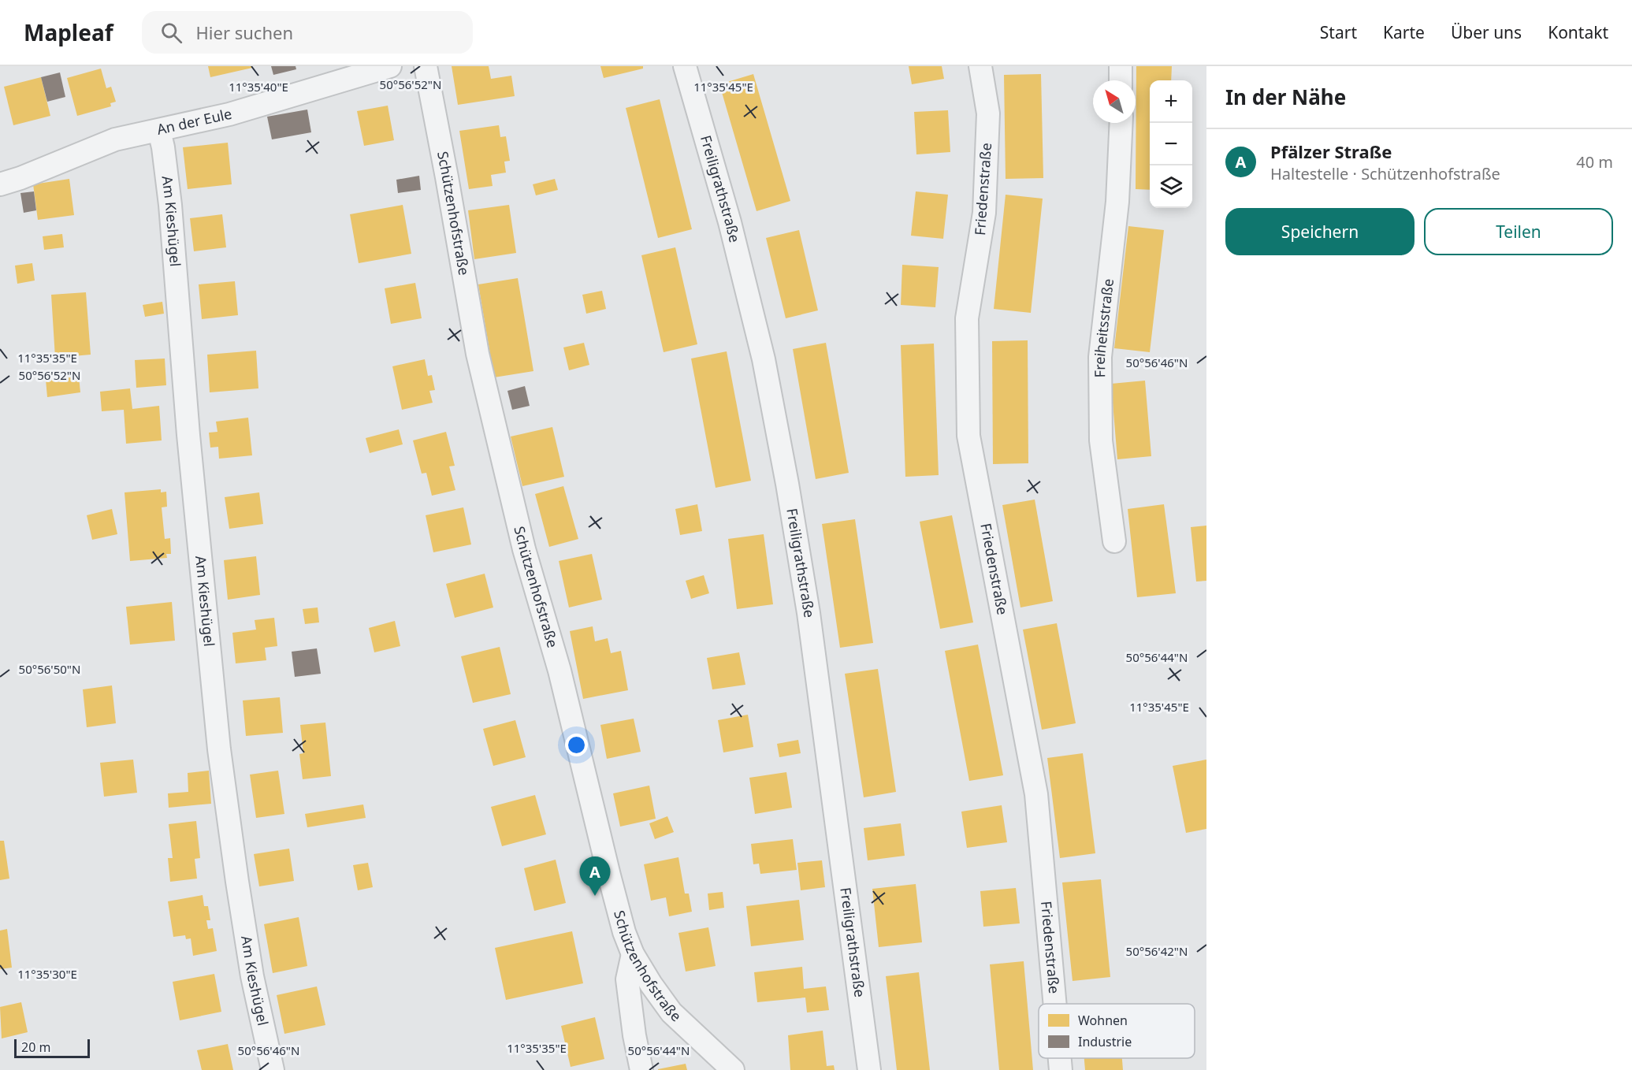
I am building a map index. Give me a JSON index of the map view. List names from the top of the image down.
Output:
{
  "streets": {
    "street": [
      "An der Eule",
      "Friedenstraße",
      "Freiligrathstraße",
      "Schützenhofstraße",
      "Am Kieshügel",
      "Freiheitsstraße"
    ]
  },
  "crossings": [
    ["An der Eule", "Am Kieshügel"]
  ],
  "legend": ["Wohnen", "Industrie"],
  "scale_bar": "20 m",
  "north": "top left",
  "page": {
    "header": "Mapleaf",
    "search": "Hier suchen",
    "nav": [
      "Start",
      "Karte",
      "Über uns",
      "Kontakt"
    ],
    "heading": "In der Nähe",
    "map_buttons": ["+", "−"],
    "list": [
      {
        "mark": "A",
        "name": "Pfälzer Straße",
        "note": "Haltestelle · Schützenhofstraße",
        "value": "40 m"
      }
    ],
    "buttons": ["Speichern", "Teilen"],
    "pins": "A",
    "scale": "20 m"
  },
  "coordinates": [
    "50°56'52\"N",
    "11°35'40\"E",
    "11°35'45\"E",
    "11°35'35\"E",
    "50°56'46\"N",
    "50°56'44\"N",
    "50°56'50\"N",
    "50°56'42\"N",
    "11°35'30\"E"
  ]
}
